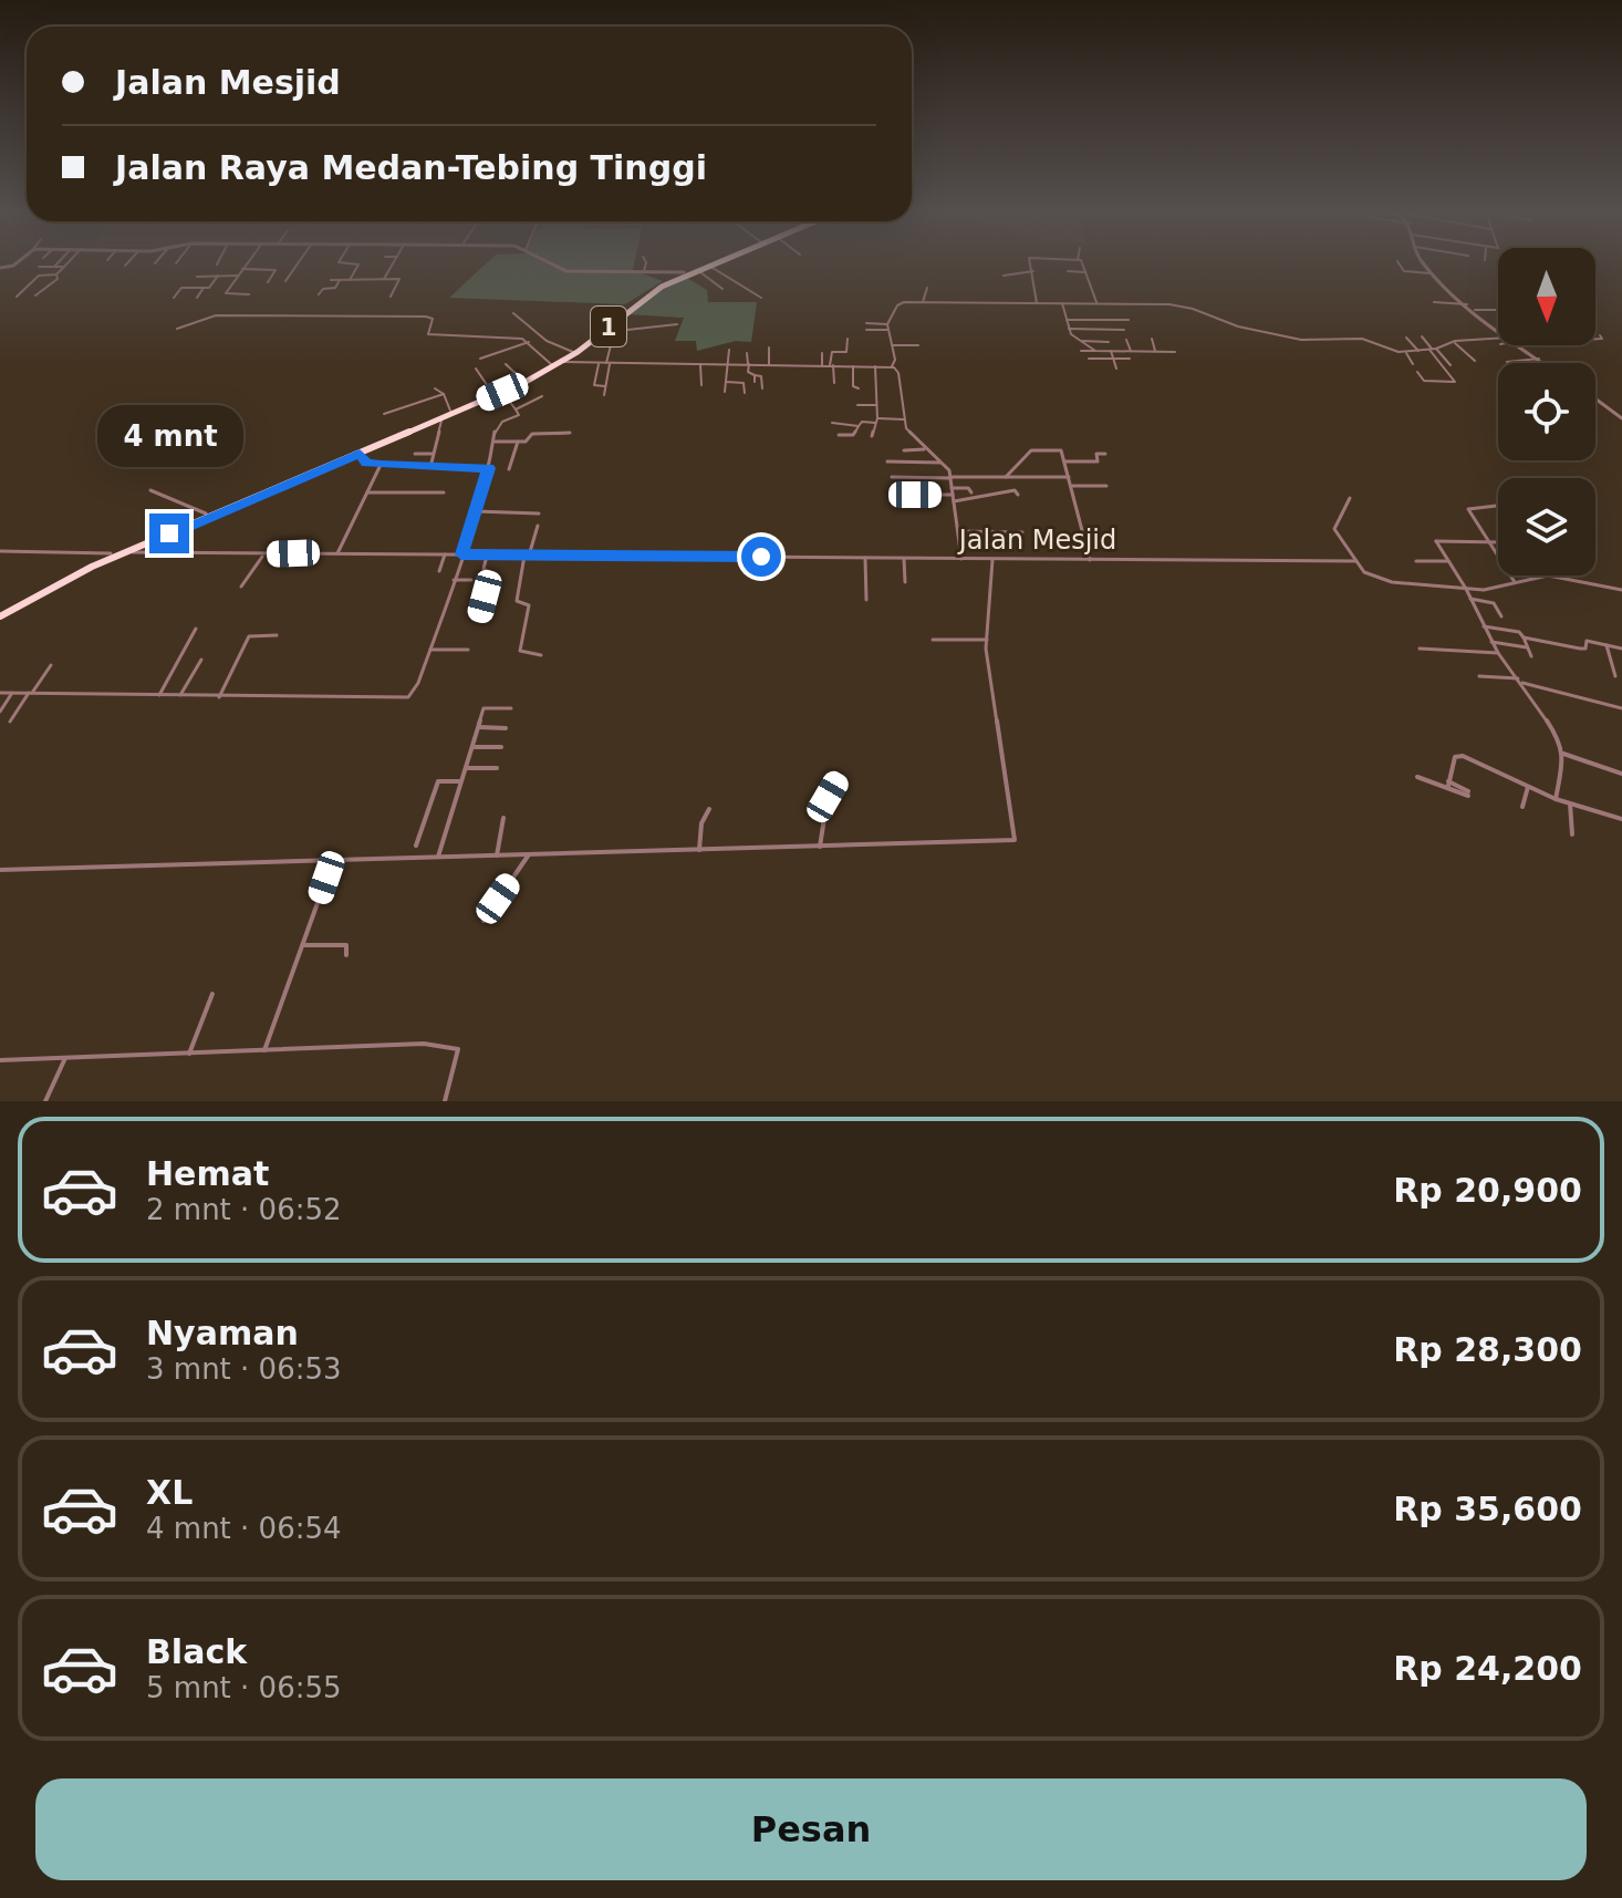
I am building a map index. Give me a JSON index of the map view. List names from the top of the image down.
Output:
{
  "streets": {
    "highway": ["1"],
    "street": ["Jalan Mesjid"]
  },
  "crossings": [
    ["1", "Jalan Mesjid"]
  ],
  "north": "bottom",
  "page": {
    "banner": ["Jalan Mesjid", "Jalan Raya Medan-Tebing Tinggi"],
    "bubble": "4 mnt",
    "list": [
      {
        "name": "Hemat",
        "note": "2 mnt · 06:52",
        "value": "Rp 20,900"
      },
      {
        "name": "Nyaman",
        "note": "3 mnt · 06:53",
        "value": "Rp 28,300"
      },
      {
        "name": "XL",
        "note": "4 mnt · 06:54",
        "value": "Rp 35,600"
      },
      {
        "name": "Black",
        "note": "5 mnt · 06:55",
        "value": "Rp 24,200"
      }
    ],
    "buttons": "Pesan"
  }
}
